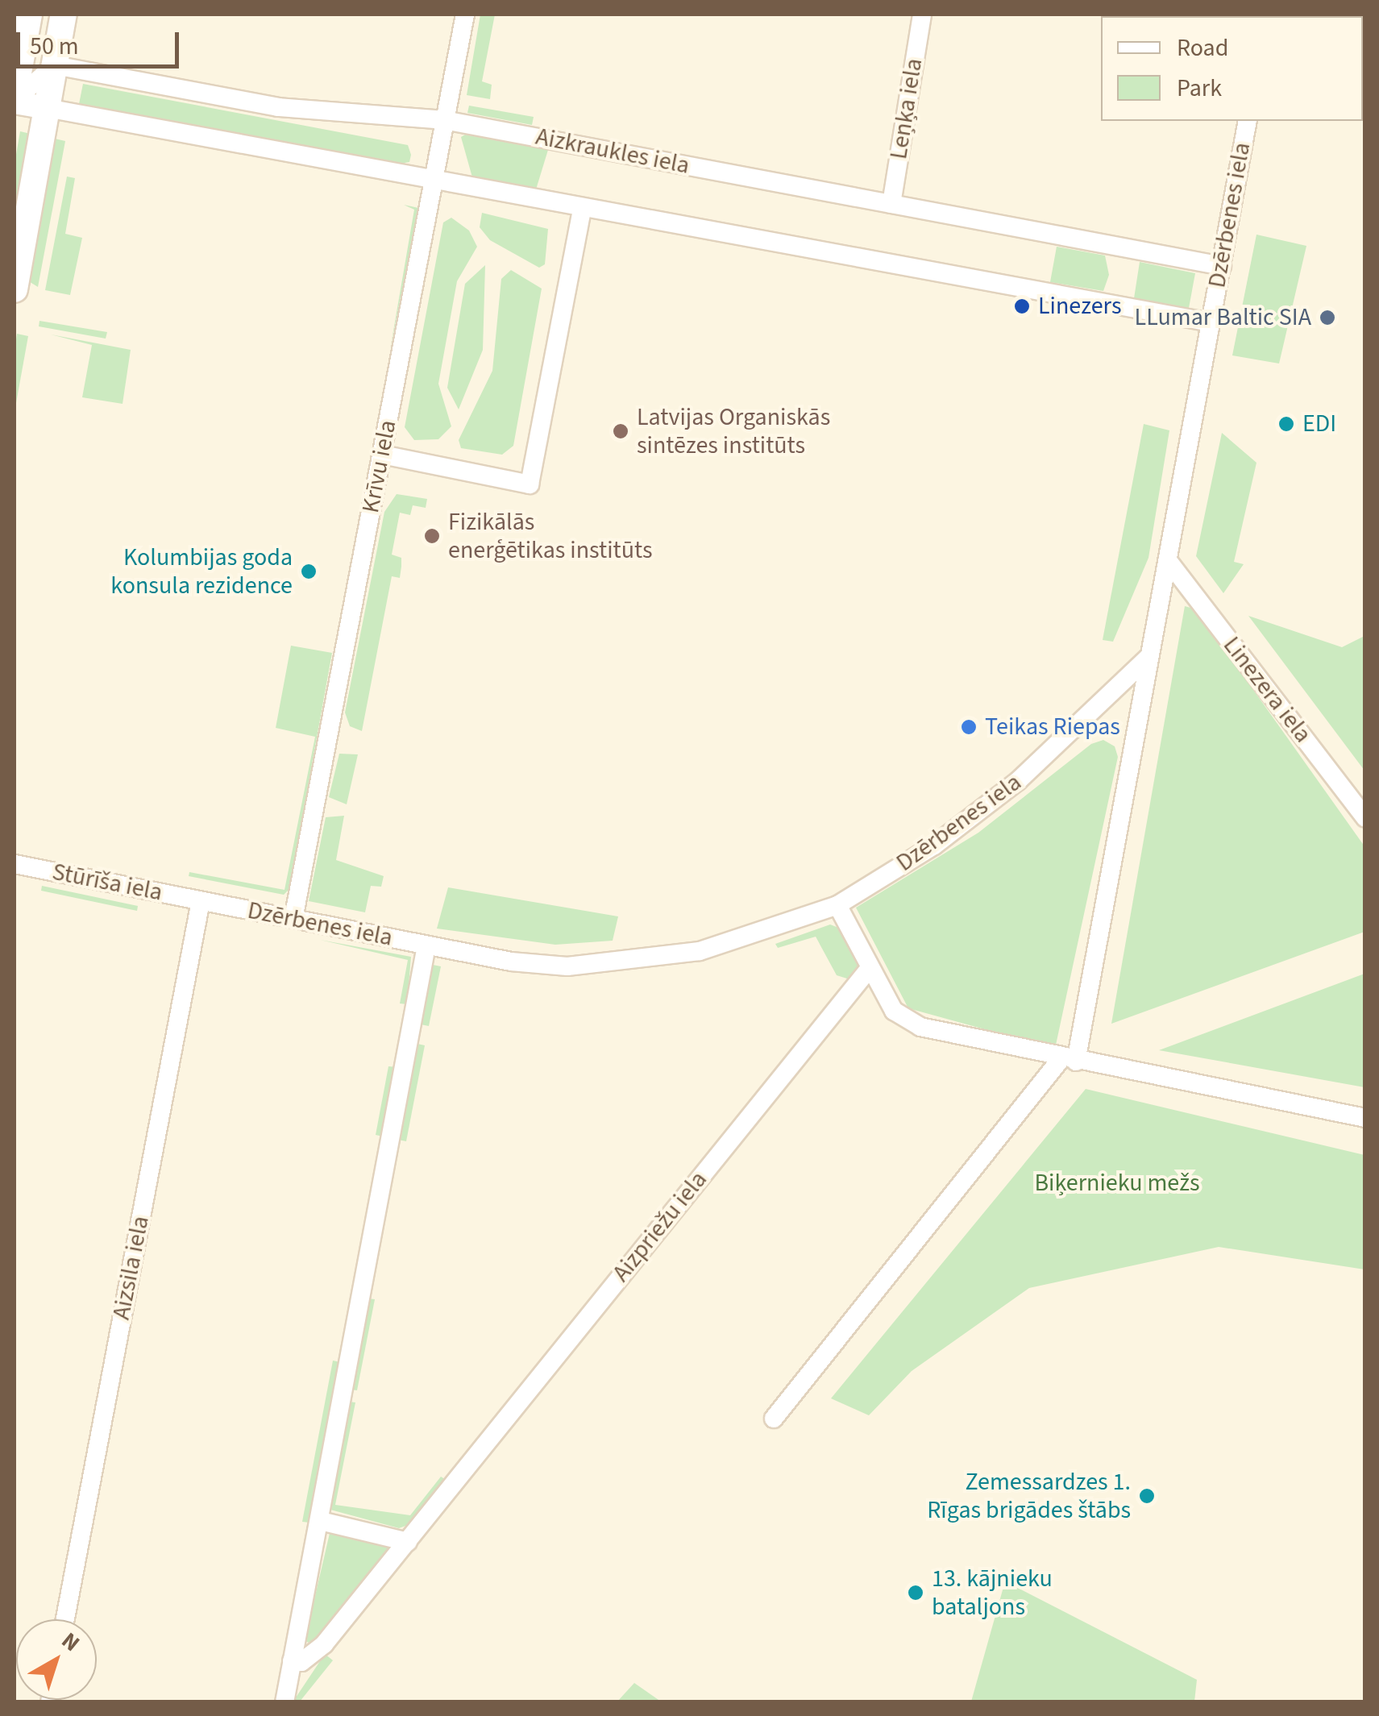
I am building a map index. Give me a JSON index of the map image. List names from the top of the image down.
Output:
{
  "streets": {
    "street": [
      "Leņķa iela",
      "Aizkraukles iela",
      "Dzērbenes iela",
      "Krīvu iela",
      "Linezera iela",
      "Stūrīša iela",
      "Aizpriežu iela",
      "Aizsila iela"
    ]
  },
  "crossings": [
    ["Leņķa iela", "Aizkraukles iela"],
    ["Aizkraukles iela", "Dzērbenes iela"],
    ["Aizkraukles iela", "Krīvu iela"],
    ["Dzērbenes iela", "Krīvu iela"],
    ["Dzērbenes iela", "Linezera iela"],
    ["Dzērbenes iela", "Stūrīša iela"],
    ["Dzērbenes iela", "Aizsila iela"],
    ["Stūrīša iela", "Aizsila iela"]
  ],
  "parks": ["Biķernieku mežs"],
  "places": [
    "Linezers",
    "LLumar Baltic SIA",
    "EDI",
    "Latvijas Organiskās sintēzes institūts",
    "Fizikālās enerģētikas institūts",
    "Kolumbijas goda konsula rezidence",
    "Teikas Riepas",
    "Zemessardzes 1. Rīgas brigādes štābs",
    "13. kājnieku bataljons"
  ],
  "legend": ["Road", "Park"],
  "scale_bar": "50 m",
  "north": "top right"
}
